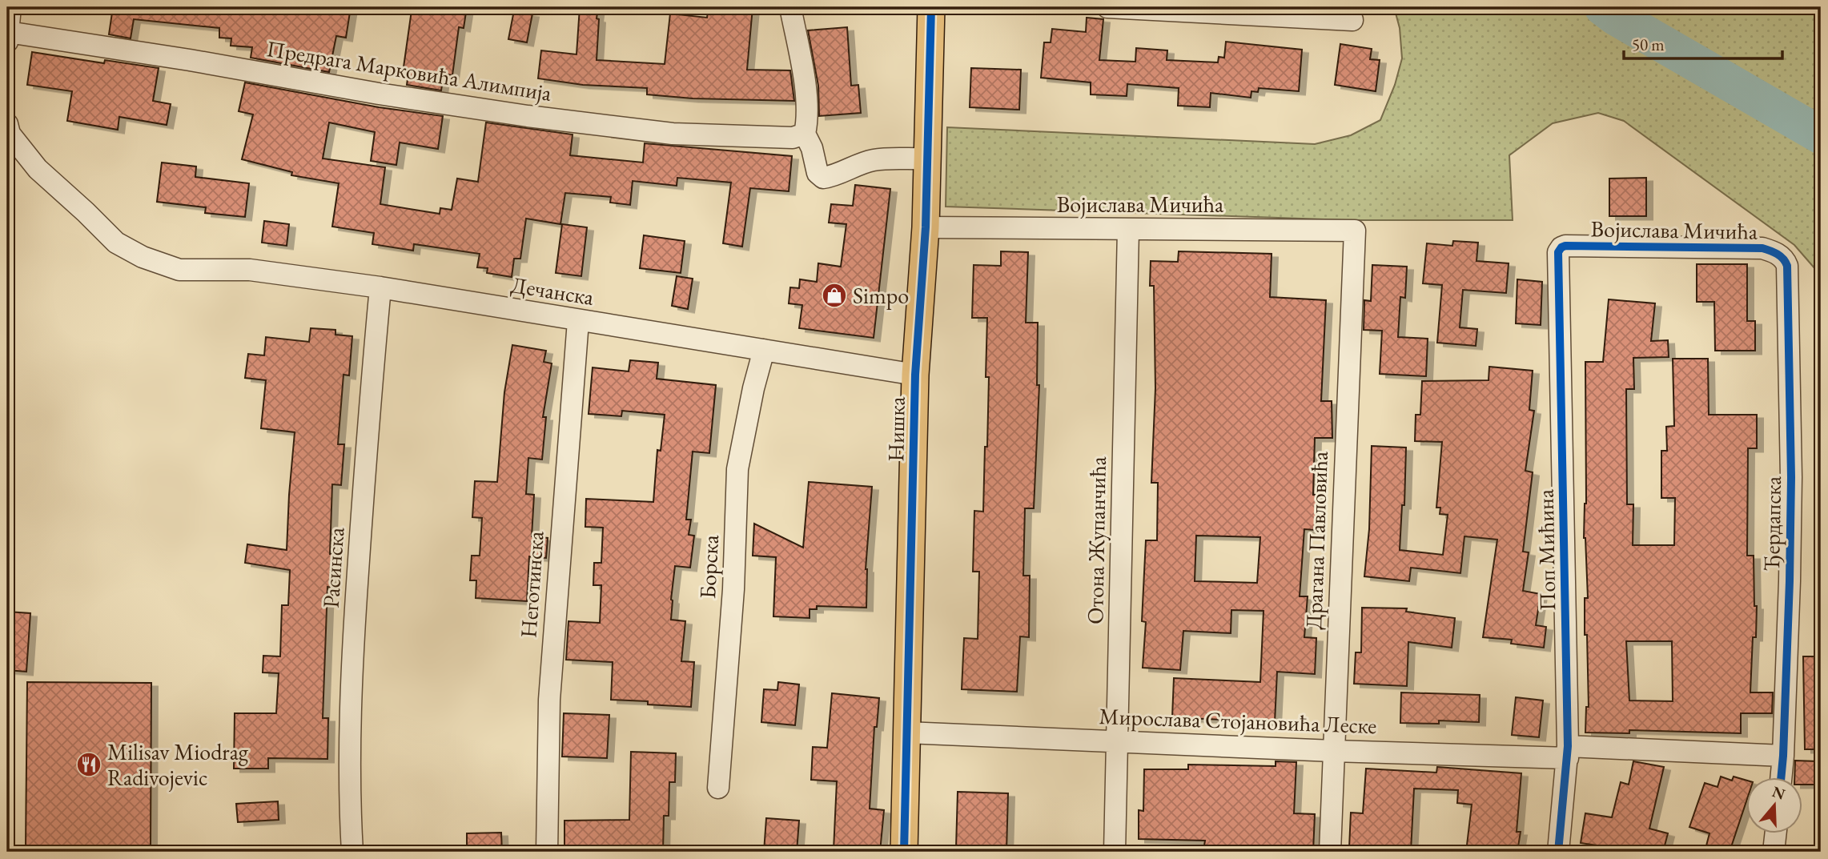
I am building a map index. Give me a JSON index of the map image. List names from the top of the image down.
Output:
{
  "streets": {
    "main road": ["Нишка"],
    "street": [
      "Предрага Марковића Алимпија",
      "Војислава Мичића",
      "Дечанска",
      "Ђердапска",
      "Отона Жупанчића",
      "Драгана Павловића",
      "Поп Мићина",
      "Борска",
      "Расинска",
      "Неготинска",
      "Мирослава Стојановића Леске"
    ]
  },
  "crossings": [
    ["Војислава Мичића", "Нишка"],
    ["Војислава Мичића", "Ђердапска"],
    ["Војислава Мичића", "Отона Жупанчића"],
    ["Војислава Мичића", "Драгана Павловића"],
    ["Војислава Мичића", "Поп Мићина"],
    ["Дечанска", "Нишка"],
    ["Дечанска", "Борска"],
    ["Дечанска", "Расинска"],
    ["Дечанска", "Неготинска"],
    ["Нишка", "Мирослава Стојановића Леске"],
    ["Ђердапска", "Мирослава Стојановића Леске"],
    ["Отона Жупанчића", "Мирослава Стојановића Леске"],
    ["Драгана Павловића", "Мирослава Стојановића Леске"],
    ["Поп Мићина", "Мирослава Стојановића Леске"]
  ],
  "places": {
    "shop": ["Simpo"],
    "restaurant": ["Milisav Miodrag Radivojevic"]
  },
  "scale_bar": "50 m",
  "north": "top"
}
